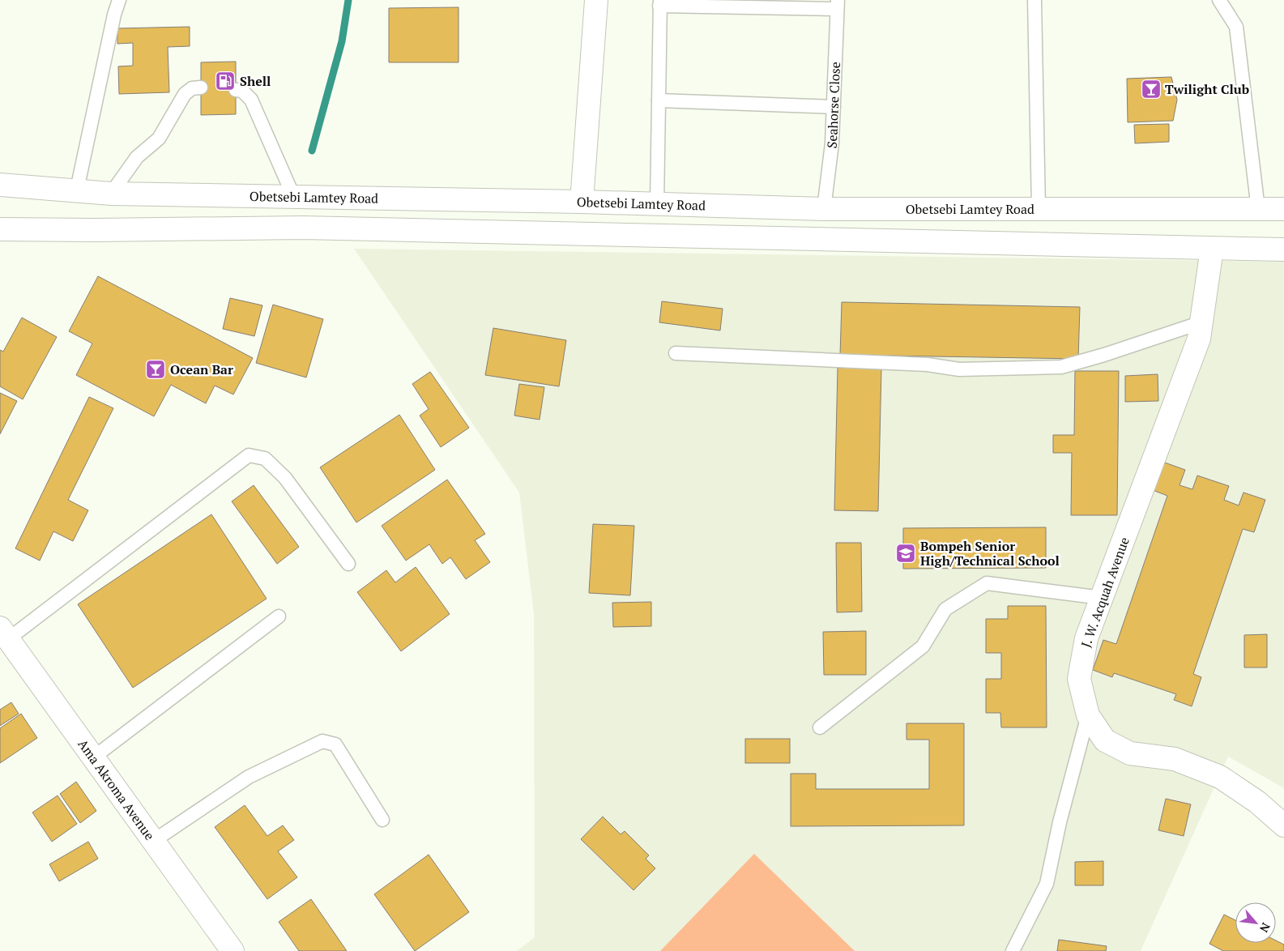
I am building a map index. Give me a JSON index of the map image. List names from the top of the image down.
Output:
{
  "streets": {
    "main road": ["Obetsebi Lamtey Road", "J. W. Acquah Avenue", "Ama Akroma Avenue"],
    "lane": ["Seahorse Close"]
  },
  "crossings": [
    ["Seahorse Close", "Obetsebi Lamtey Road"]
  ],
  "places": {
    "fuel station": ["Shell"],
    "bar": ["Twilight Club", "Ocean Bar"],
    "school or university": ["Bompeh Senior High/Technical School"]
  },
  "north": "bottom right"
}
